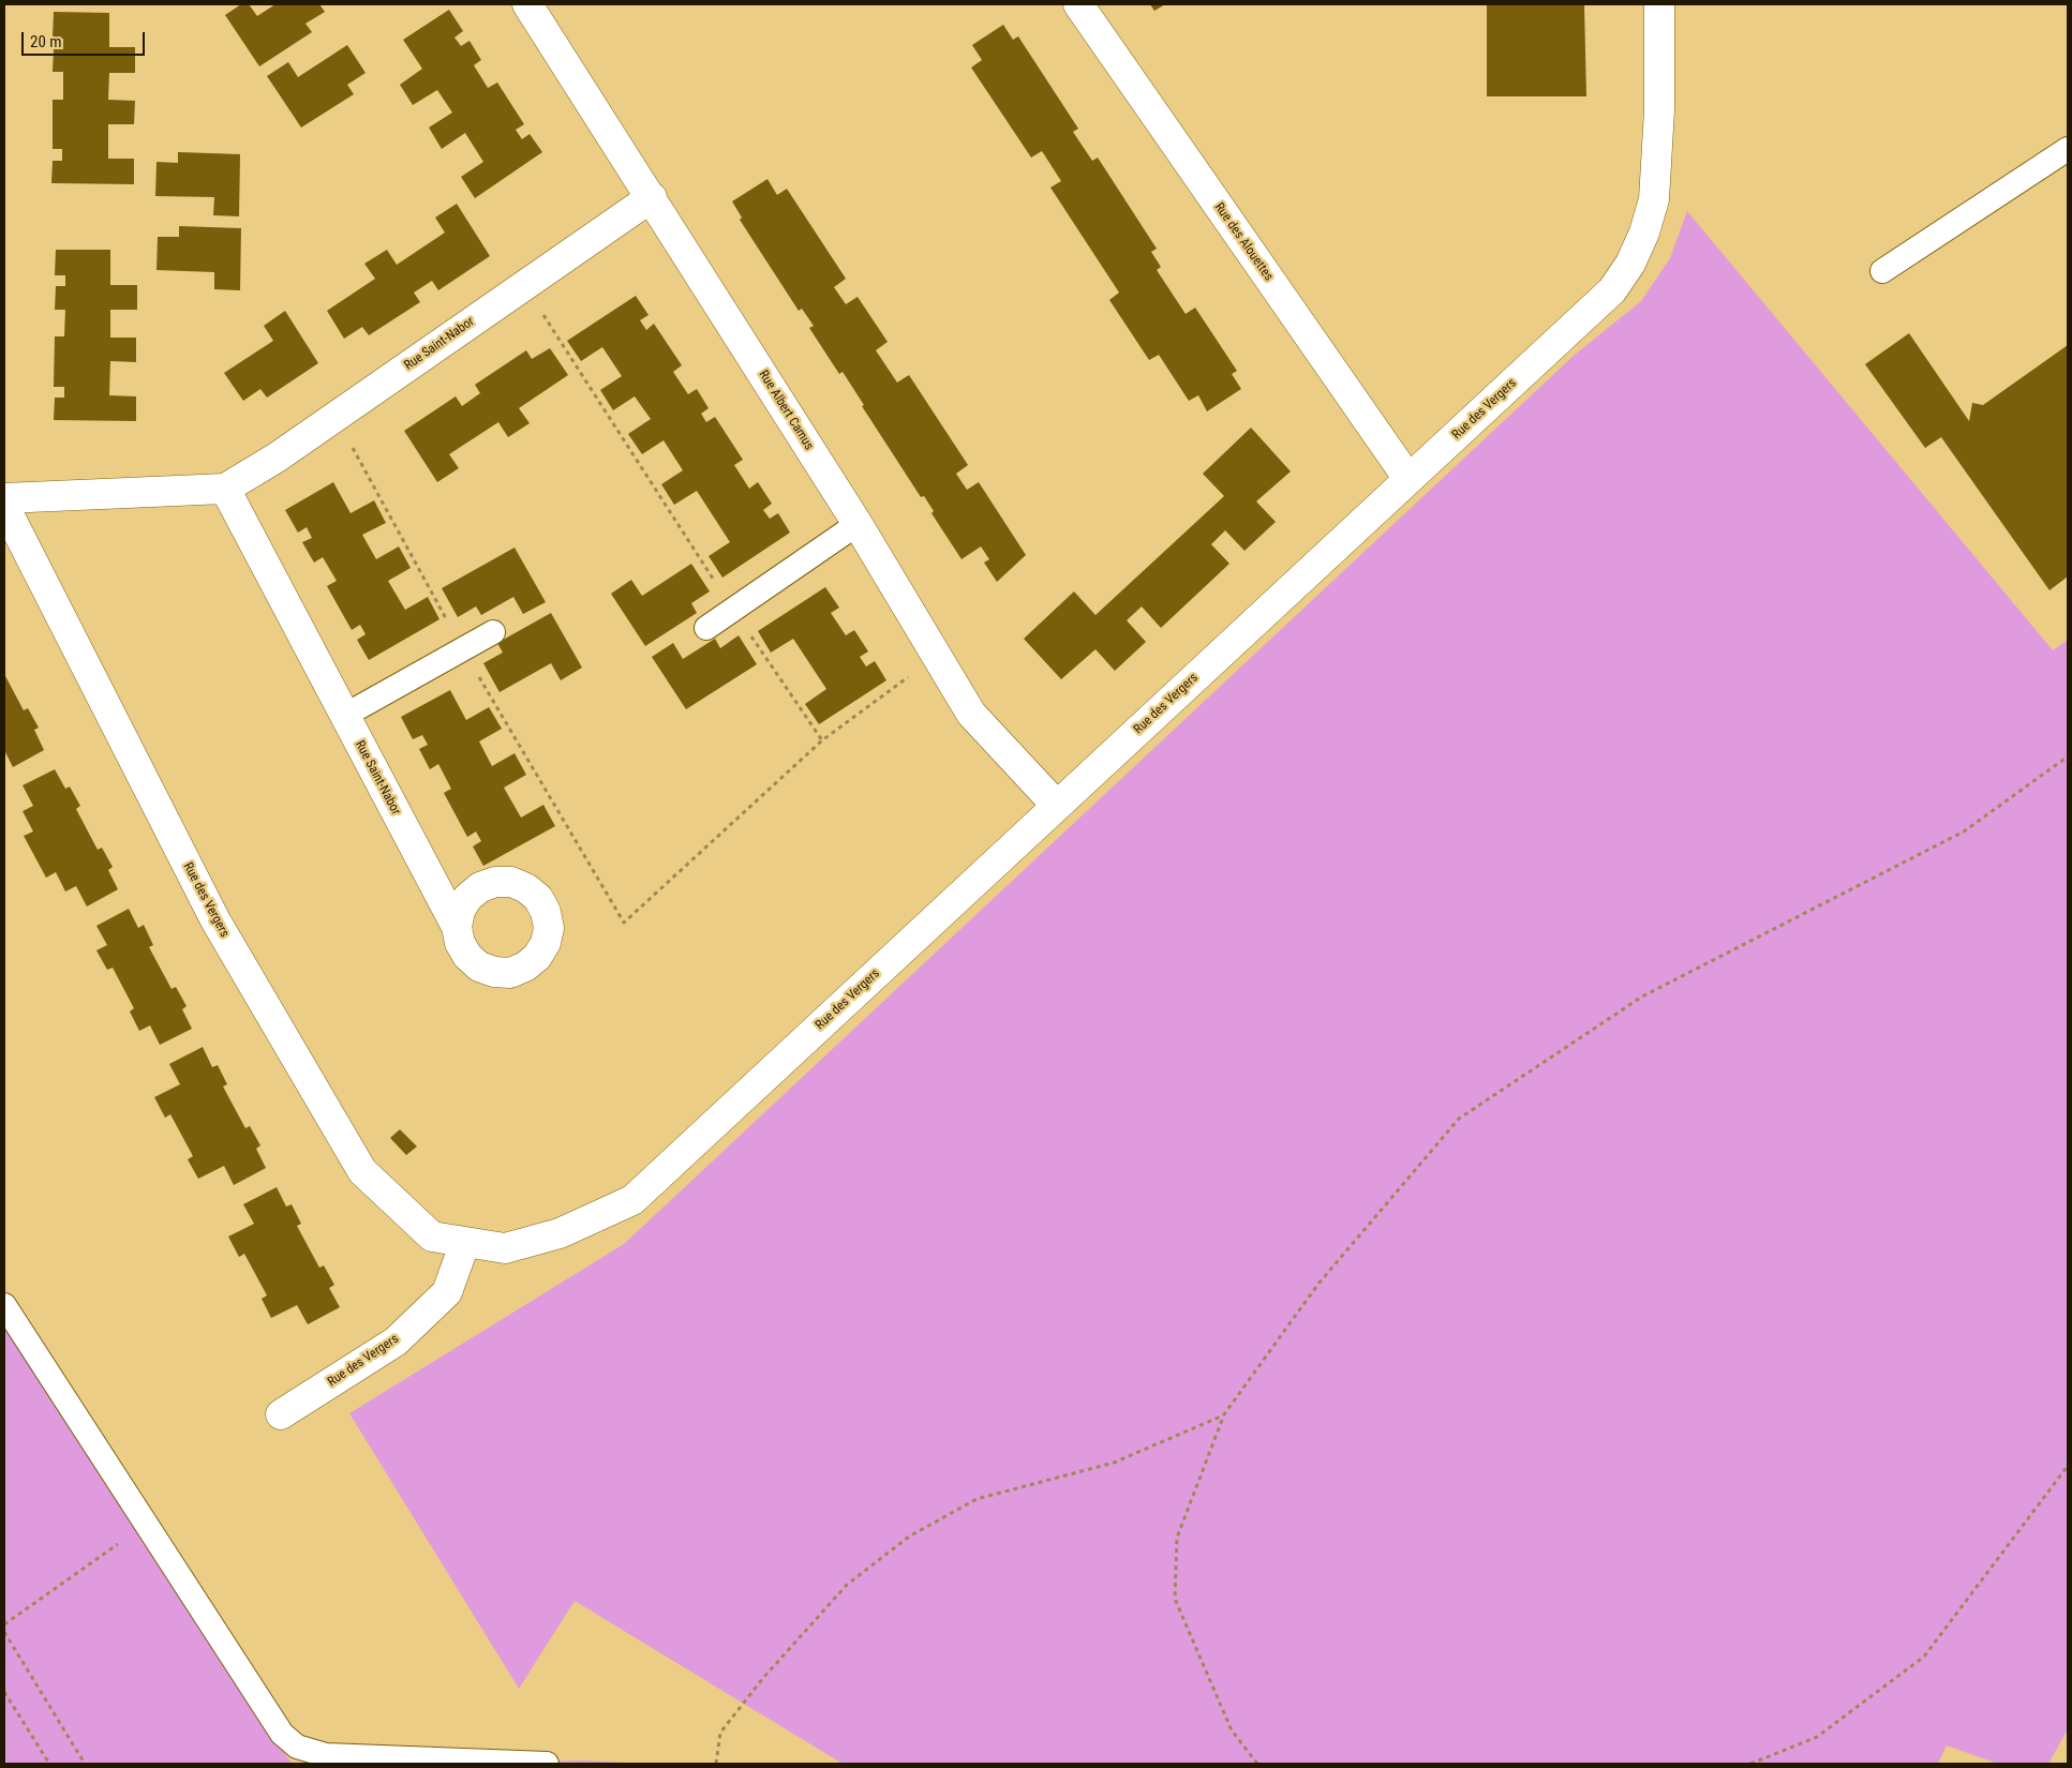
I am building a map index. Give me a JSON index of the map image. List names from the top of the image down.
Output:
{
  "streets": {
    "street": [
      "Rue des Alouettes",
      "Rue Saint-Nabor",
      "Rue des Vergers",
      "Rue Albert Camus"
    ]
  },
  "crossings": [
    ["Rue des Alouettes", "Rue des Vergers"],
    ["Rue Saint-Nabor", "Rue Albert Camus"],
    ["Rue des Vergers", "Rue Albert Camus"]
  ],
  "scale_bar": "20 m"
}
